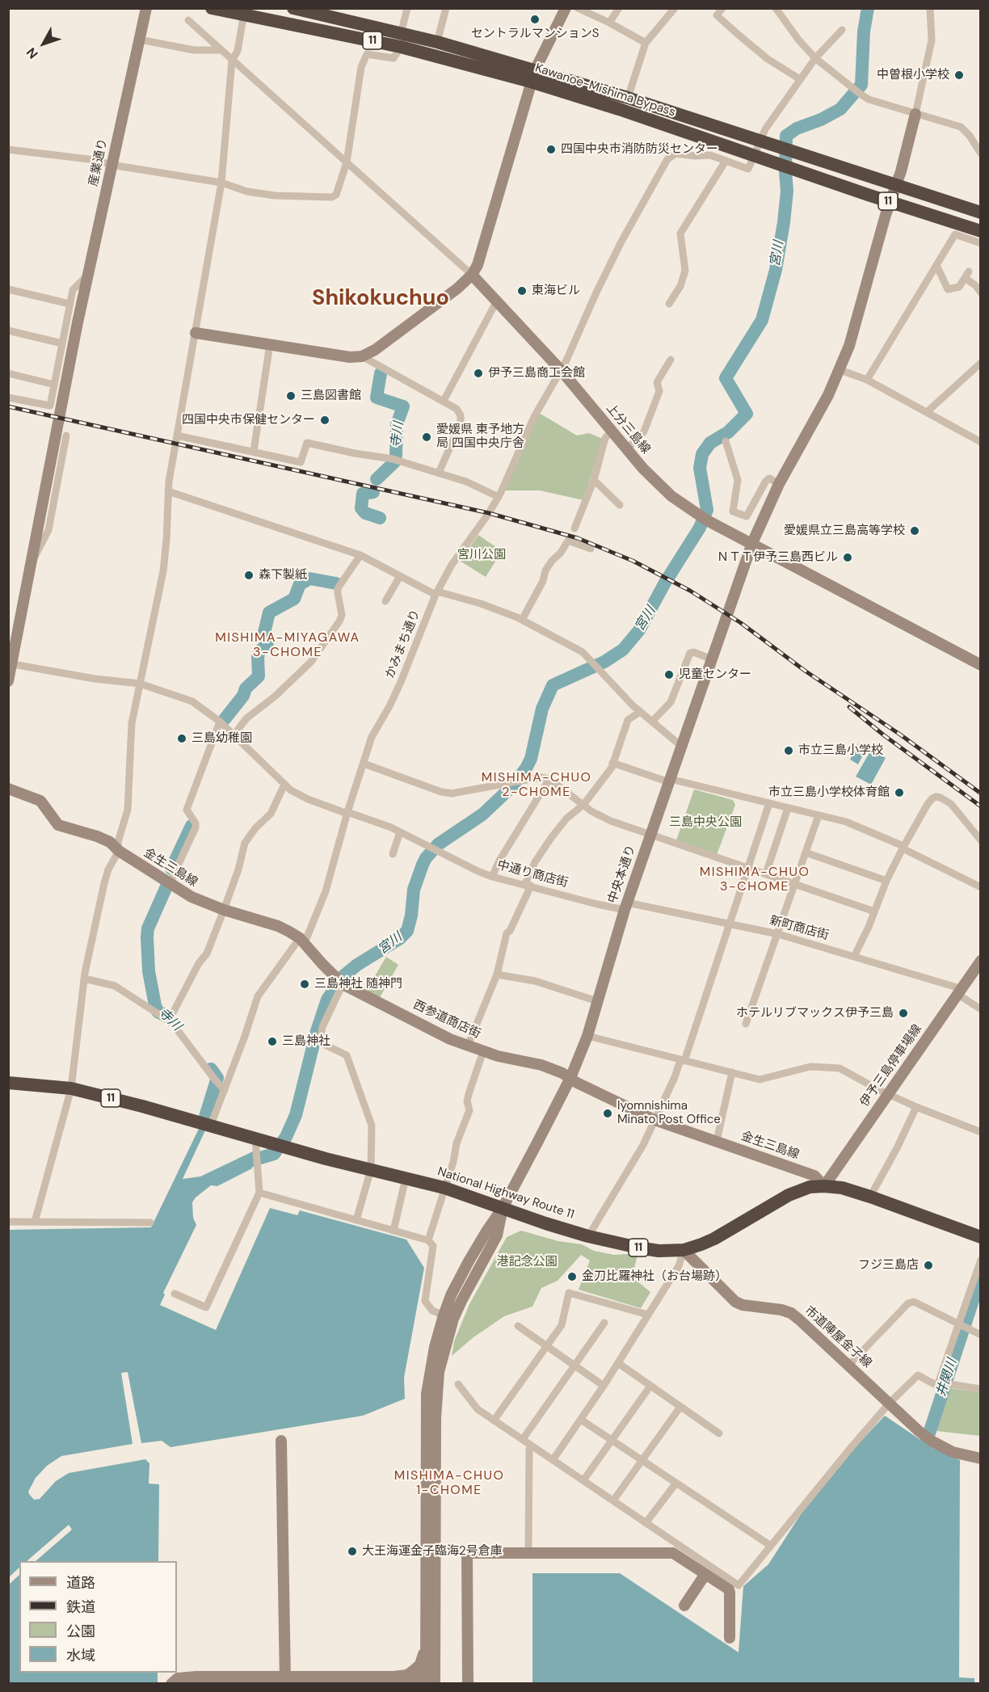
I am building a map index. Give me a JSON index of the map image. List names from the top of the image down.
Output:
{
  "streets": {
    "highway": ["11", "Kawanoe-Mishima Bypass", "National Highway Route 11"],
    "street": [
      "産業通り",
      "上分三島線",
      "かみまち通り",
      "金生三島線",
      "中通り商店街",
      "中央本通り",
      "新町商店街",
      "西参道商店街",
      "伊予三島停車場線",
      "市道陣屋金子線"
    ]
  },
  "crossings": [
    ["Kawanoe-Mishima Bypass", "かみまち通り"],
    ["Kawanoe-Mishima Bypass", "中央本通り"],
    ["上分三島線", "かみまち通り"],
    ["上分三島線", "中央本通り"],
    ["かみまち通り", "金生三島線"],
    ["かみまち通り", "中通り商店街"],
    ["かみまち通り", "National Highway Route 11"],
    ["金生三島線", "中央本通り"],
    ["金生三島線", "西参道商店街"],
    ["金生三島線", "伊予三島停車場線"],
    ["金生三島線", "National Highway Route 11"],
    ["中通り商店街", "中央本通り"],
    ["中通り商店街", "新町商店街"],
    ["中央本通り", "新町商店街"],
    ["中央本通り", "西参道商店街"],
    ["中央本通り", "National Highway Route 11"],
    ["新町商店街", "伊予三島停車場線"],
    ["伊予三島停車場線", "National Highway Route 11"],
    ["National Highway Route 11", "市道陣屋金子線"]
  ],
  "districts": [
    "Shikokuchuo",
    "MISHIMA-MIYAGAWA 3-CHOME",
    "MISHIMA-CHUO 2-CHOME",
    "MISHIMA-CHUO 3-CHOME",
    "MISHIMA-CHUO 1-CHOME"
  ],
  "water": ["宮川", "寺川", "井関川"],
  "parks": ["宮川公園", "三島中央公園", "港記念公園"],
  "places": [
    "セントラルマンションS",
    "中曽根小学校",
    "四国中央市消防防災センター",
    "東海ビル",
    "伊予三島商工会館",
    "三島図書館",
    "四国中央市保健センター",
    "愛媛県 東予地方 局 四国中央庁舎",
    "愛媛県立三島高等学校",
    "ＮＴＴ伊予三島西ビル",
    "森下製紙",
    "児童センター",
    "三島幼稚園",
    "市立三島小学校",
    "市立三島小学校体育館",
    "三島神社 随神門",
    "ホテルリブマックス伊予三島",
    "三島神社",
    "Iyomnishima Minato Post Office",
    "フジ三島店",
    "金刀比羅神社（お台場跡）",
    "大王海運金子臨海2号倉庫"
  ],
  "legend": [
    "道路",
    "鉄道",
    "公園",
    "水域"
  ],
  "north": "bottom left"
}
